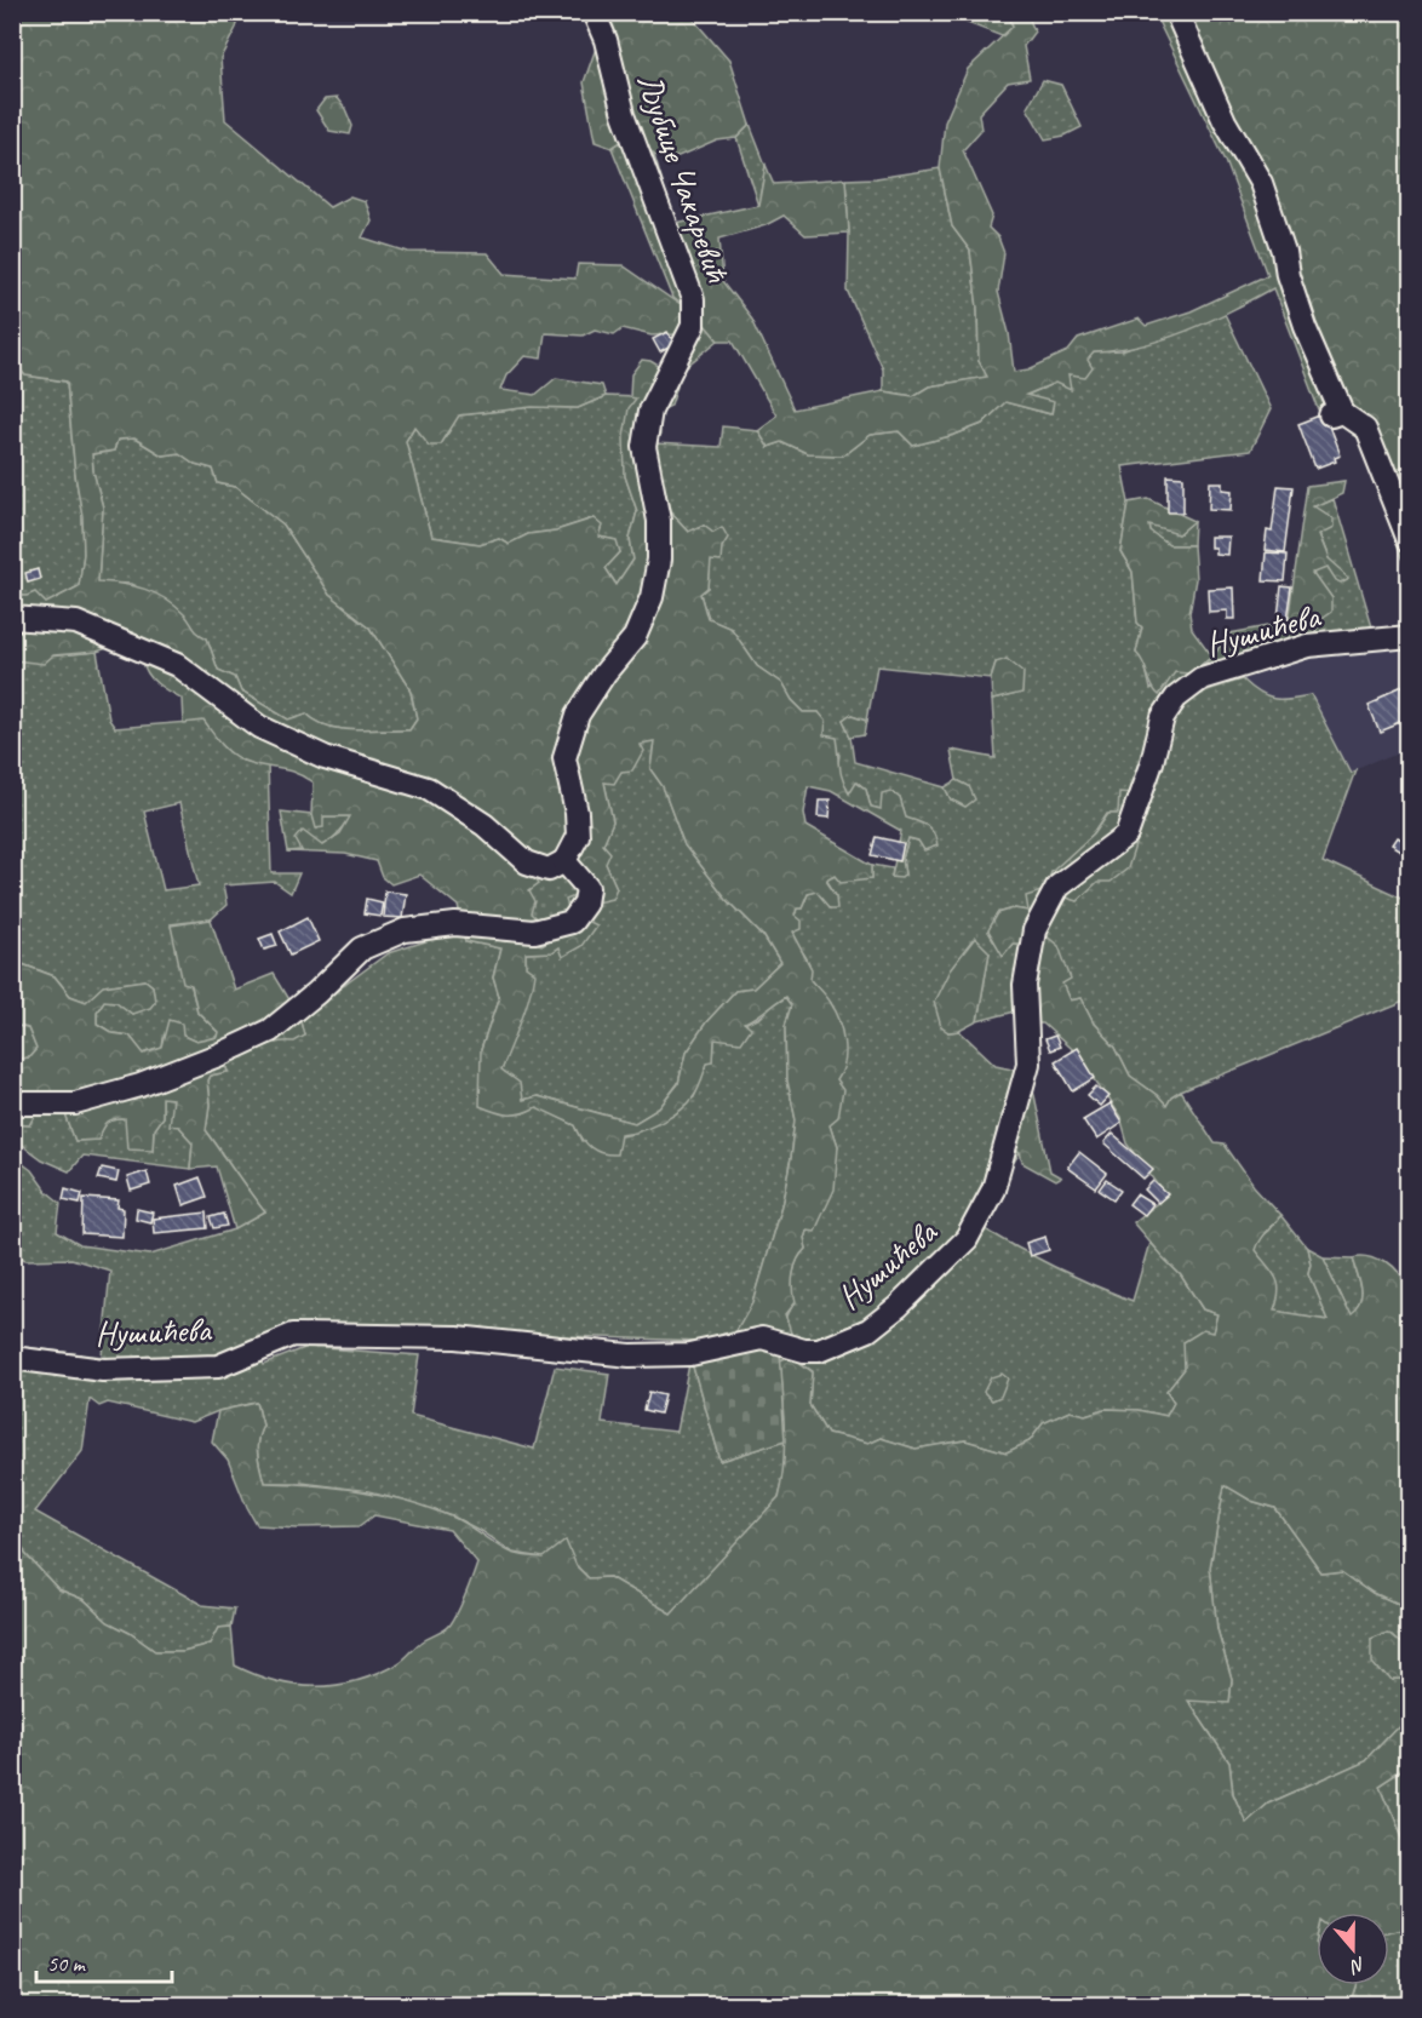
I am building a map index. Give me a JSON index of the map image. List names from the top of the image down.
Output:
{
  "streets": {
    "street": ["Љубице Чакаревић", "Нушићева"]
  },
  "scale_bar": "50 m",
  "north": "bottom"
}
